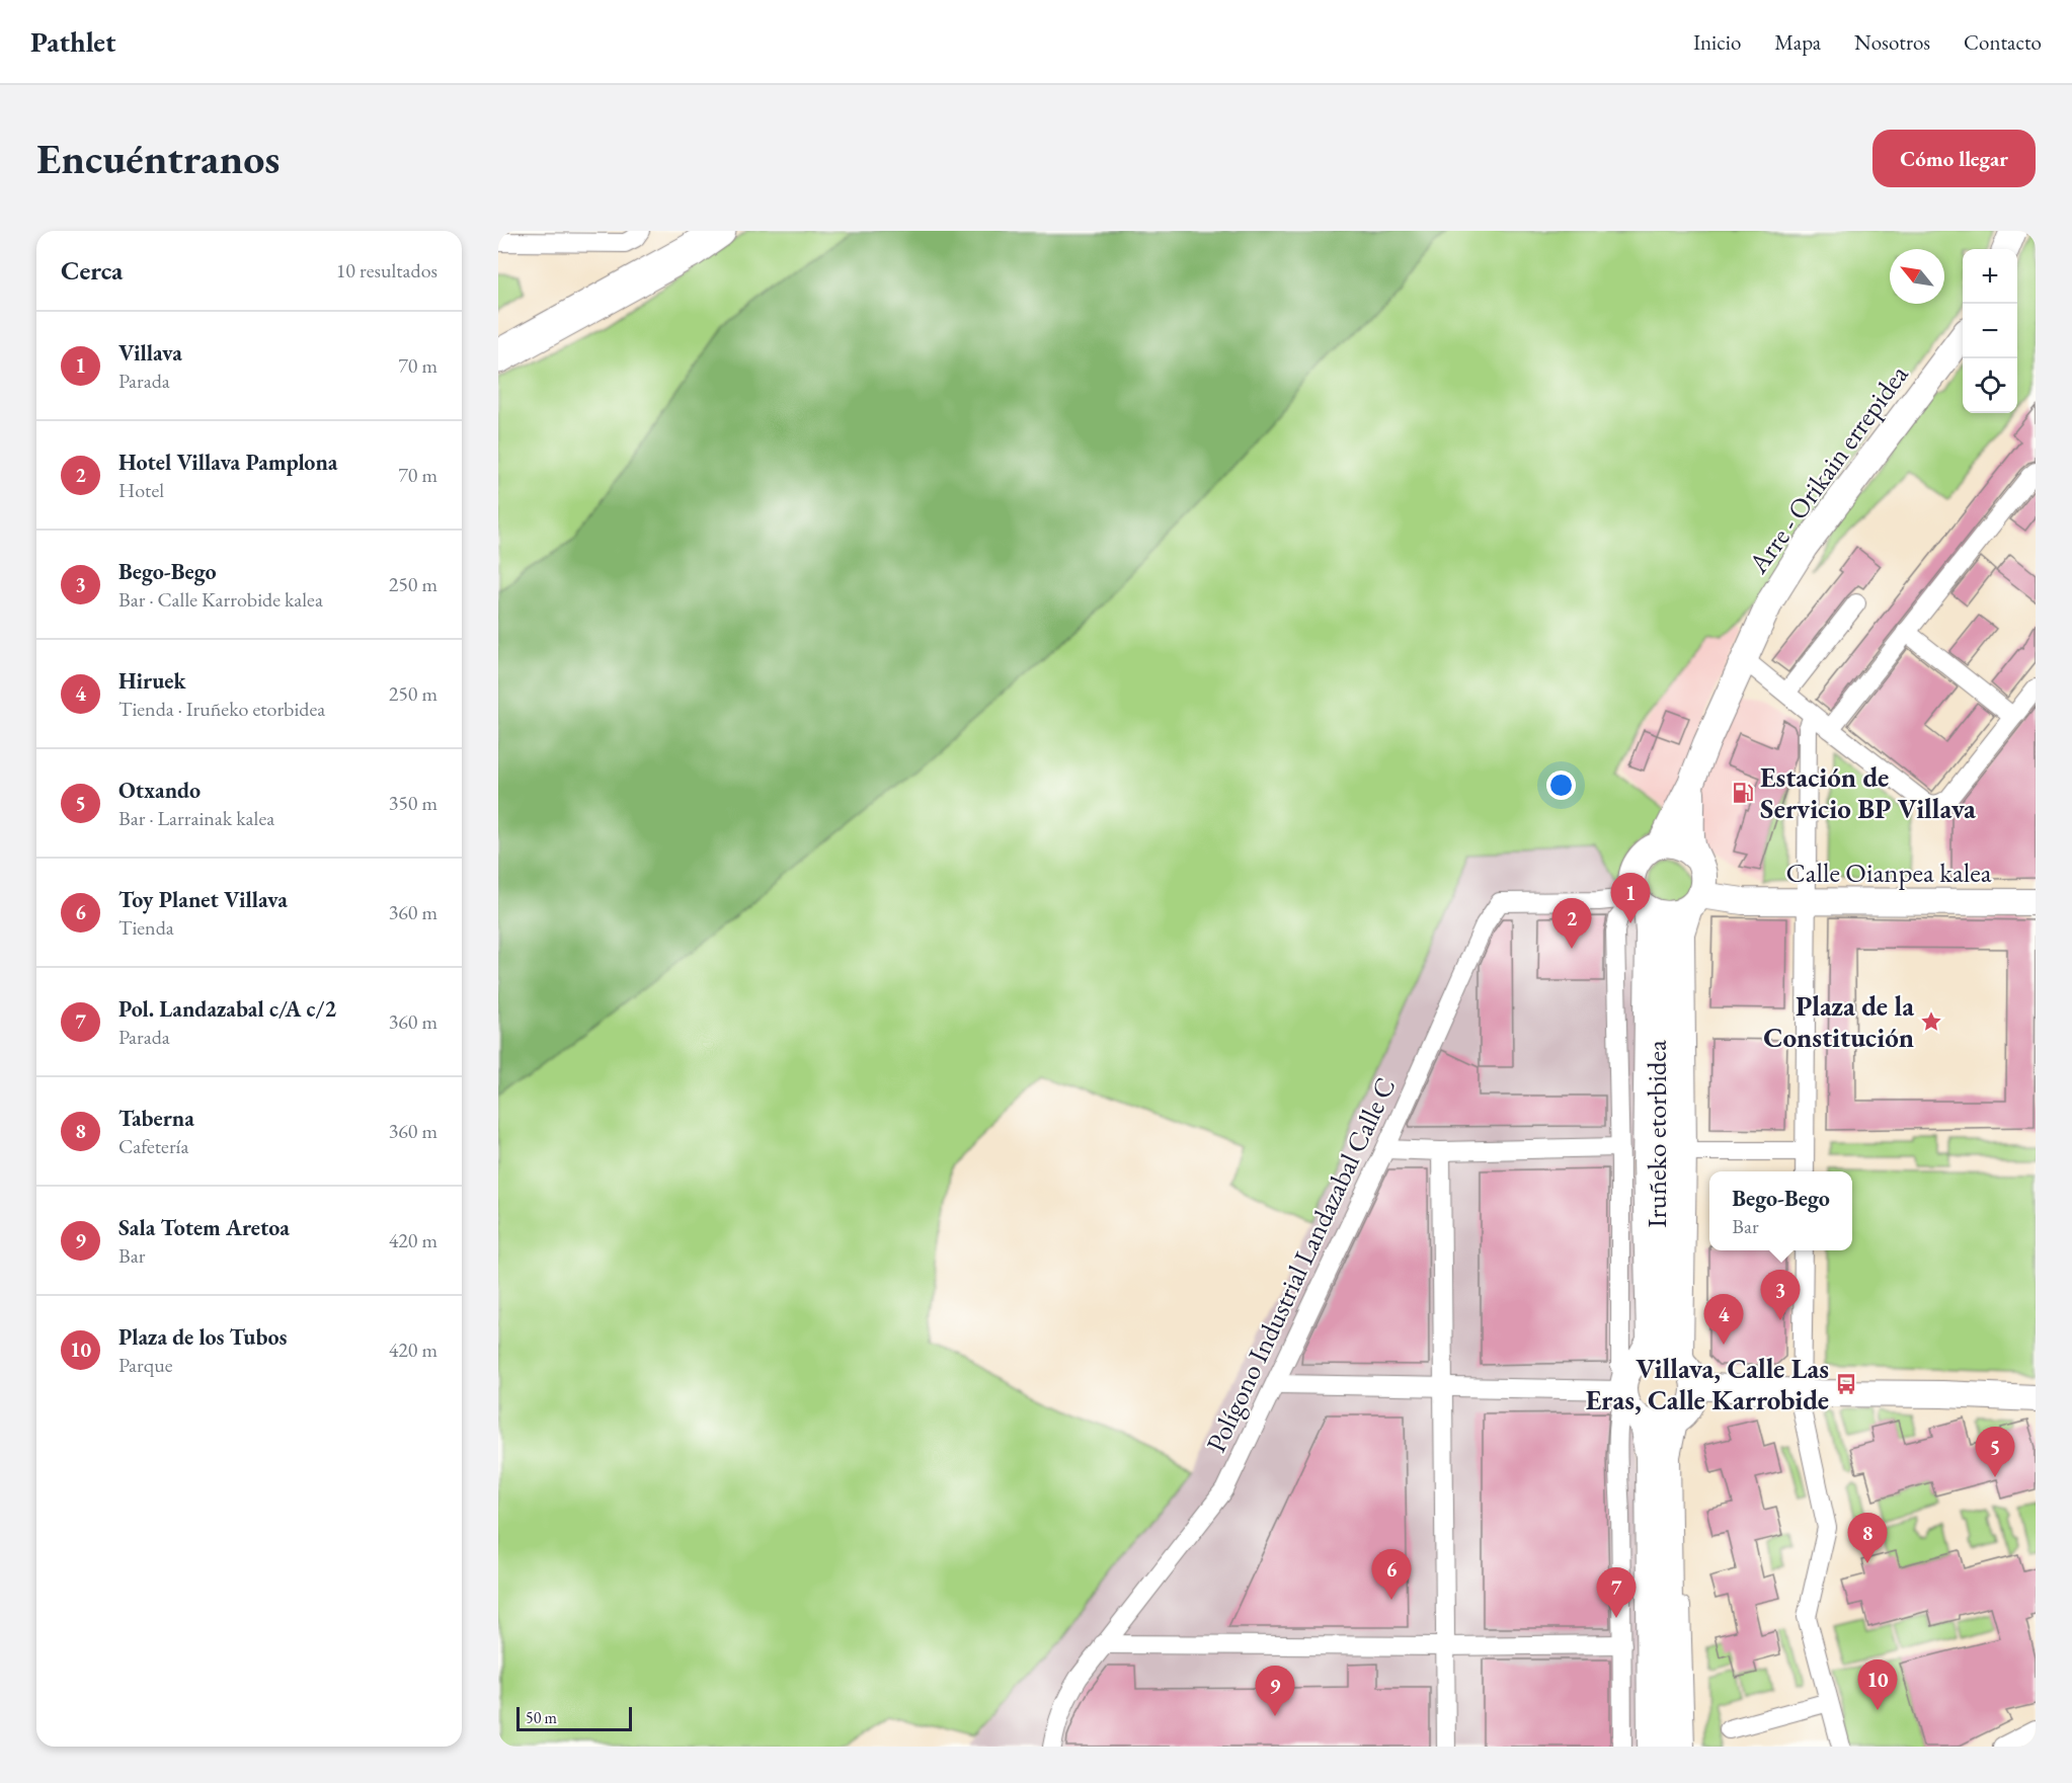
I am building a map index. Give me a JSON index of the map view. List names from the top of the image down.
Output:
{
  "streets": {
    "main road": ["Arre - Orikain errepidea", "Calle Oianpea kalea", "Iruñeko etorbidea"],
    "street": ["Polígono Industrial Landazabal Calle C"]
  },
  "crossings": [
    ["Arre - Orikain errepidea", "Calle Oianpea kalea"],
    ["Arre - Orikain errepidea", "Iruñeko etorbidea"],
    ["Arre - Orikain errepidea", "Polígono Industrial Landazabal Calle C"],
    ["Calle Oianpea kalea", "Iruñeko etorbidea"],
    ["Calle Oianpea kalea", "Polígono Industrial Landazabal Calle C"],
    ["Iruñeko etorbidea", "Polígono Industrial Landazabal Calle C"]
  ],
  "places": {
    "fuel station": ["Estación de Servicio BP Villava"],
    "place": ["Plaza de la Constitución"],
    "bus stop": ["Villava, Calle Las Eras, Calle Karrobide"]
  },
  "scale_bar": "50 m",
  "north": "top left",
  "page": {
    "header": "Pathlet",
    "nav": [
      "Inicio",
      "Mapa",
      "Nosotros",
      "Contacto"
    ],
    "buttons": "Cómo llegar",
    "title": "Encuéntranos",
    "heading": ["Cerca", "10 resultados"],
    "map_buttons": ["+", "−"],
    "list": [
      {
        "mark": "1",
        "name": "Villava",
        "note": "Parada",
        "value": "70 m"
      },
      {
        "mark": "2",
        "name": "Hotel Villava Pamplona",
        "note": "Hotel",
        "value": "70 m"
      },
      {
        "mark": "3",
        "name": "Bego-Bego",
        "note": "Bar · Calle Karrobide kalea",
        "value": "250 m"
      },
      {
        "mark": "4",
        "name": "Hiruek",
        "note": "Tienda · Iruñeko etorbidea",
        "value": "250 m"
      },
      {
        "mark": "5",
        "name": "Otxando",
        "note": "Bar · Larrainak kalea",
        "value": "350 m"
      },
      {
        "mark": "6",
        "name": "Toy Planet Villava",
        "note": "Tienda",
        "value": "360 m"
      },
      {
        "mark": "7",
        "name": "Pol. Landazabal c/A c/2",
        "note": "Parada",
        "value": "360 m"
      },
      {
        "mark": "8",
        "name": "Taberna",
        "note": "Cafetería",
        "value": "360 m"
      },
      {
        "mark": "9",
        "name": "Sala Totem Aretoa",
        "note": "Bar",
        "value": "420 m"
      },
      {
        "mark": "10",
        "name": "Plaza de los Tubos",
        "note": "Parque",
        "value": "420 m"
      }
    ],
    "pins": [
      "1",
      "2",
      "3",
      "4",
      "5",
      "8",
      "6",
      "7",
      "10",
      "9"
    ],
    "popup": ["Bego-Bego", "Bar"],
    "scale": "50 m"
  }
}
